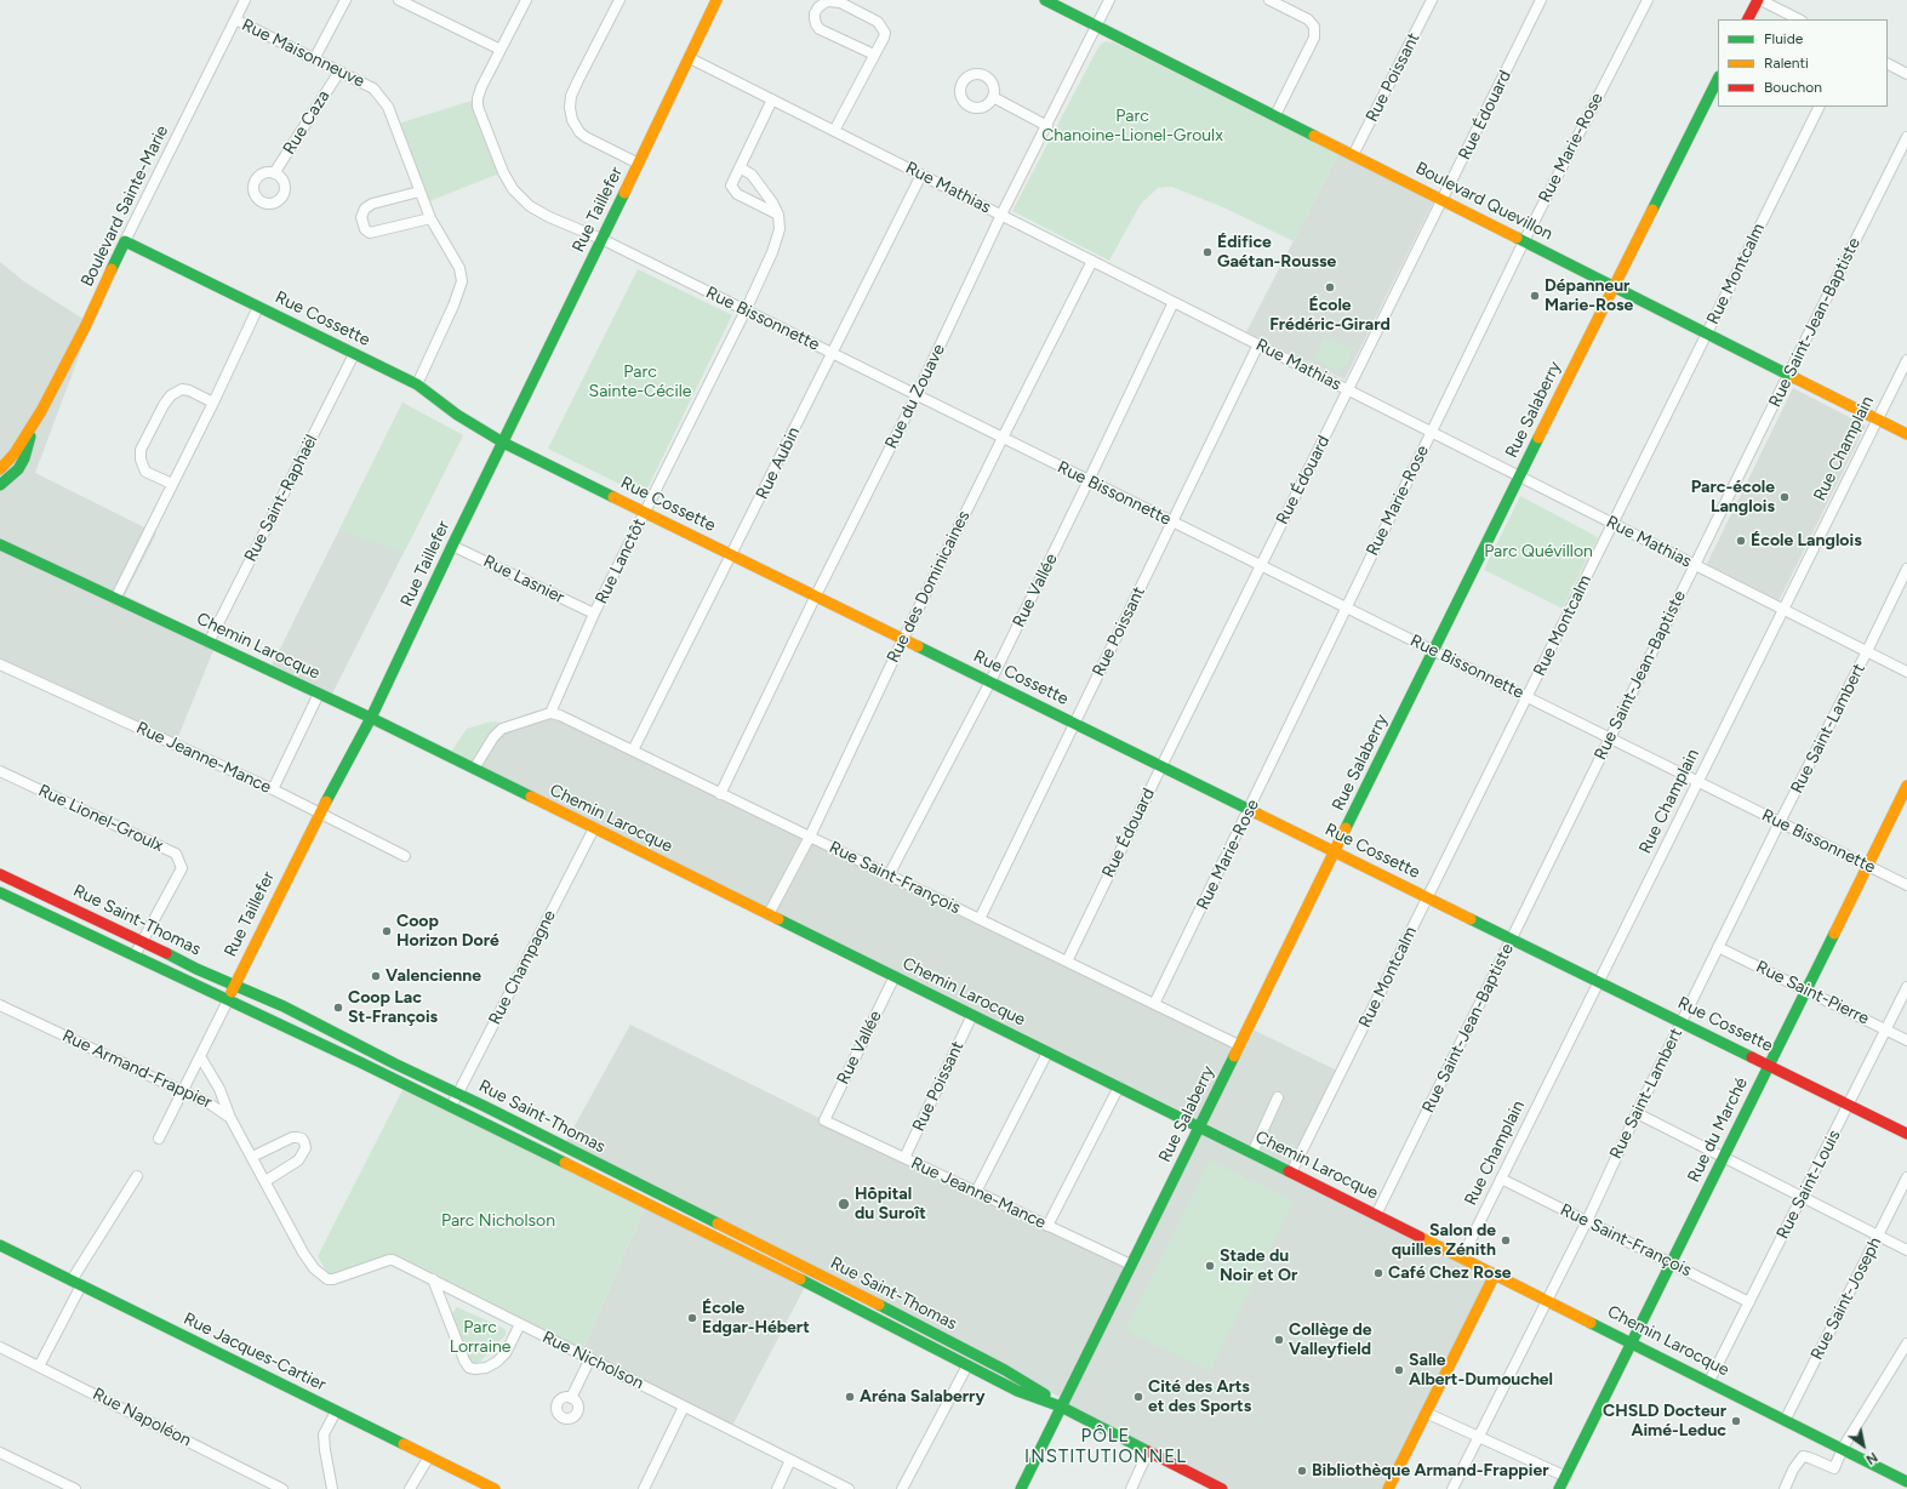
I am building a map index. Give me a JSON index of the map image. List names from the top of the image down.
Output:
{
  "streets": {
    "street": [
      "Rue Maisonneuve",
      "Rue Poissant",
      "Rue Édouard",
      "Rue Caza",
      "Rue Marie-Rose",
      "Rue Mathias",
      "Boulevard Quevillon",
      "Boulevard Sainte-Marie",
      "Rue Taillefer",
      "Rue Montcalm",
      "Rue Cossette",
      "Rue Bissonnette",
      "Rue Saint-Jean-Baptiste",
      "Rue du Zouave",
      "Rue Salaberry",
      "Rue Champlain",
      "Rue Aubin",
      "Rue Saint-Raphaël",
      "Rue Lanctôt",
      "Rue Lasnier",
      "Rue des Dominicaines",
      "Rue Vallée",
      "Chemin Larocque",
      "Rue Saint-Lambert",
      "Rue Jeanne-Mance",
      "Rue Lionel-Groulx",
      "Rue Saint-François",
      "Rue Saint-Thomas",
      "Rue Champagne",
      "Rue Saint-Pierre",
      "Rue Armand-Frappier",
      "Rue du Marché",
      "Rue Saint-Louis",
      "Rue Saint-Joseph",
      "Rue Jacques-Cartier",
      "Rue Nicholson",
      "Rue Napoléon"
    ]
  },
  "crossings": [
    ["Rue Maisonneuve", "Rue Caza"],
    ["Rue Maisonneuve", "Boulevard Sainte-Marie"],
    ["Rue Maisonneuve", "Rue Cossette"],
    ["Rue Poissant", "Rue Mathias"],
    ["Rue Poissant", "Boulevard Quevillon"],
    ["Rue Poissant", "Rue Cossette"],
    ["Rue Poissant", "Rue Bissonnette"],
    ["Rue Poissant", "Chemin Larocque"],
    ["Rue Poissant", "Rue Jeanne-Mance"],
    ["Rue Poissant", "Rue Saint-François"],
    ["Rue Édouard", "Rue Mathias"],
    ["Rue Édouard", "Boulevard Quevillon"],
    ["Rue Édouard", "Rue Cossette"],
    ["Rue Édouard", "Rue Bissonnette"],
    ["Rue Édouard", "Rue Saint-François"],
    ["Rue Marie-Rose", "Rue Mathias"],
    ["Rue Marie-Rose", "Boulevard Quevillon"],
    ["Rue Marie-Rose", "Rue Cossette"],
    ["Rue Marie-Rose", "Rue Bissonnette"],
    ["Rue Marie-Rose", "Rue Saint-François"],
    ["Rue Mathias", "Rue Taillefer"],
    ["Rue Mathias", "Rue Montcalm"],
    ["Rue Mathias", "Rue Saint-Jean-Baptiste"],
    ["Rue Mathias", "Rue du Zouave"],
    ["Rue Mathias", "Rue Salaberry"],
    ["Rue Mathias", "Rue Champlain"],
    ["Rue Mathias", "Rue Aubin"],
    ["Rue Mathias", "Rue des Dominicaines"],
    ["Rue Mathias", "Rue Vallée"],
    ["Rue Mathias", "Rue Saint-Lambert"],
    ["Boulevard Quevillon", "Rue Montcalm"],
    ["Boulevard Quevillon", "Rue Saint-Jean-Baptiste"],
    ["Boulevard Quevillon", "Rue du Zouave"],
    ["Boulevard Quevillon", "Rue Salaberry"],
    ["Boulevard Quevillon", "Rue Champlain"],
    ["Boulevard Sainte-Marie", "Rue Cossette"],
    ["Rue Taillefer", "Rue Cossette"],
    ["Rue Taillefer", "Rue Bissonnette"],
    ["Rue Taillefer", "Rue Lasnier"],
    ["Rue Taillefer", "Chemin Larocque"],
    ["Rue Taillefer", "Rue Jeanne-Mance"],
    ["Rue Taillefer", "Rue Saint-Thomas"],
    ["Rue Taillefer", "Rue Armand-Frappier"],
    ["Rue Montcalm", "Rue Cossette"],
    ["Rue Montcalm", "Rue Bissonnette"],
    ["Rue Montcalm", "Chemin Larocque"],
    ["Rue Cossette", "Rue Saint-Jean-Baptiste"],
    ["Rue Cossette", "Rue du Zouave"],
    ["Rue Cossette", "Rue Salaberry"],
    ["Rue Cossette", "Rue Champlain"],
    ["Rue Cossette", "Rue Aubin"],
    ["Rue Cossette", "Rue Saint-Raphaël"],
    ["Rue Cossette", "Rue Lanctôt"],
    ["Rue Cossette", "Rue des Dominicaines"],
    ["Rue Cossette", "Rue Vallée"],
    ["Rue Cossette", "Rue Saint-Lambert"],
    ["Rue Cossette", "Rue du Marché"],
    ["Rue Cossette", "Rue Saint-Louis"],
    ["Rue Bissonnette", "Rue Saint-Jean-Baptiste"],
    ["Rue Bissonnette", "Rue du Zouave"],
    ["Rue Bissonnette", "Rue Salaberry"],
    ["Rue Bissonnette", "Rue Champlain"],
    ["Rue Bissonnette", "Rue Aubin"],
    ["Rue Bissonnette", "Rue Lanctôt"],
    ["Rue Bissonnette", "Rue des Dominicaines"],
    ["Rue Bissonnette", "Rue Vallée"],
    ["Rue Bissonnette", "Rue Saint-Lambert"],
    ["Rue Bissonnette", "Rue du Marché"],
    ["Rue Saint-Jean-Baptiste", "Chemin Larocque"],
    ["Rue du Zouave", "Rue Saint-François"],
    ["Rue Salaberry", "Chemin Larocque"],
    ["Rue Salaberry", "Rue Jeanne-Mance"],
    ["Rue Salaberry", "Rue Saint-François"],
    ["Rue Salaberry", "Rue Saint-Thomas"],
    ["Rue Champlain", "Chemin Larocque"],
    ["Rue Champlain", "Rue Saint-François"],
    ["Rue Aubin", "Rue Saint-François"],
    ["Rue Saint-Raphaël", "Chemin Larocque"],
    ["Rue Lanctôt", "Rue Lasnier"],
    ["Rue Lanctôt", "Rue Saint-François"],
    ["Rue des Dominicaines", "Chemin Larocque"],
    ["Rue des Dominicaines", "Rue Saint-François"],
    ["Rue Vallée", "Chemin Larocque"],
    ["Rue Vallée", "Rue Jeanne-Mance"],
    ["Rue Vallée", "Rue Saint-François"],
    ["Chemin Larocque", "Rue Saint-Lambert"],
    ["Chemin Larocque", "Rue Champagne"],
    ["Chemin Larocque", "Rue du Marché"],
    ["Chemin Larocque", "Rue Saint-Louis"],
    ["Chemin Larocque", "Rue Saint-Joseph"],
    ["Rue Saint-Lambert", "Rue Saint-François"],
    ["Rue Saint-Lambert", "Rue Saint-Pierre"],
    ["Rue Lionel-Groulx", "Rue Saint-Thomas"],
    ["Rue Saint-François", "Rue du Marché"],
    ["Rue Saint-François", "Rue Saint-Louis"],
    ["Rue Saint-Thomas", "Rue Champagne"],
    ["Rue Saint-Pierre", "Rue du Marché"],
    ["Rue Saint-Pierre", "Rue Saint-Louis"],
    ["Rue Armand-Frappier", "Rue Nicholson"]
  ],
  "districts": ["PÔLE INSTITUTIONNEL"],
  "parks": [
    "Parc Chanoine-Lionel-Groulx",
    "Parc Sainte-Cécile",
    "Parc Quévillon",
    "Parc Nicholson",
    "Parc Lorraine"
  ],
  "places": [
    "Édifice Gaétan-Rousse",
    "École Frédéric-Girard",
    "Dépanneur Marie-Rose",
    "Parc-école Langlois",
    "École Langlois",
    "Coop Horizon Doré",
    "Valencienne",
    "Coop Lac St-François",
    "Hôpital du Suroît",
    "Salon de quilles Zénith",
    "Stade du Noir et Or",
    "Café Chez Rose",
    "École Edgar-Hébert",
    "Collège de Valleyfield",
    "Salle Albert-Dumouchel",
    "Aréna Salaberry",
    "Cité des Arts et des Sports",
    "CHSLD Docteur Aimé-Leduc",
    "Bibliothèque Armand-Frappier"
  ],
  "legend": ["Fluide", "Ralenti", "Bouchon"],
  "north": "bottom right"
}
